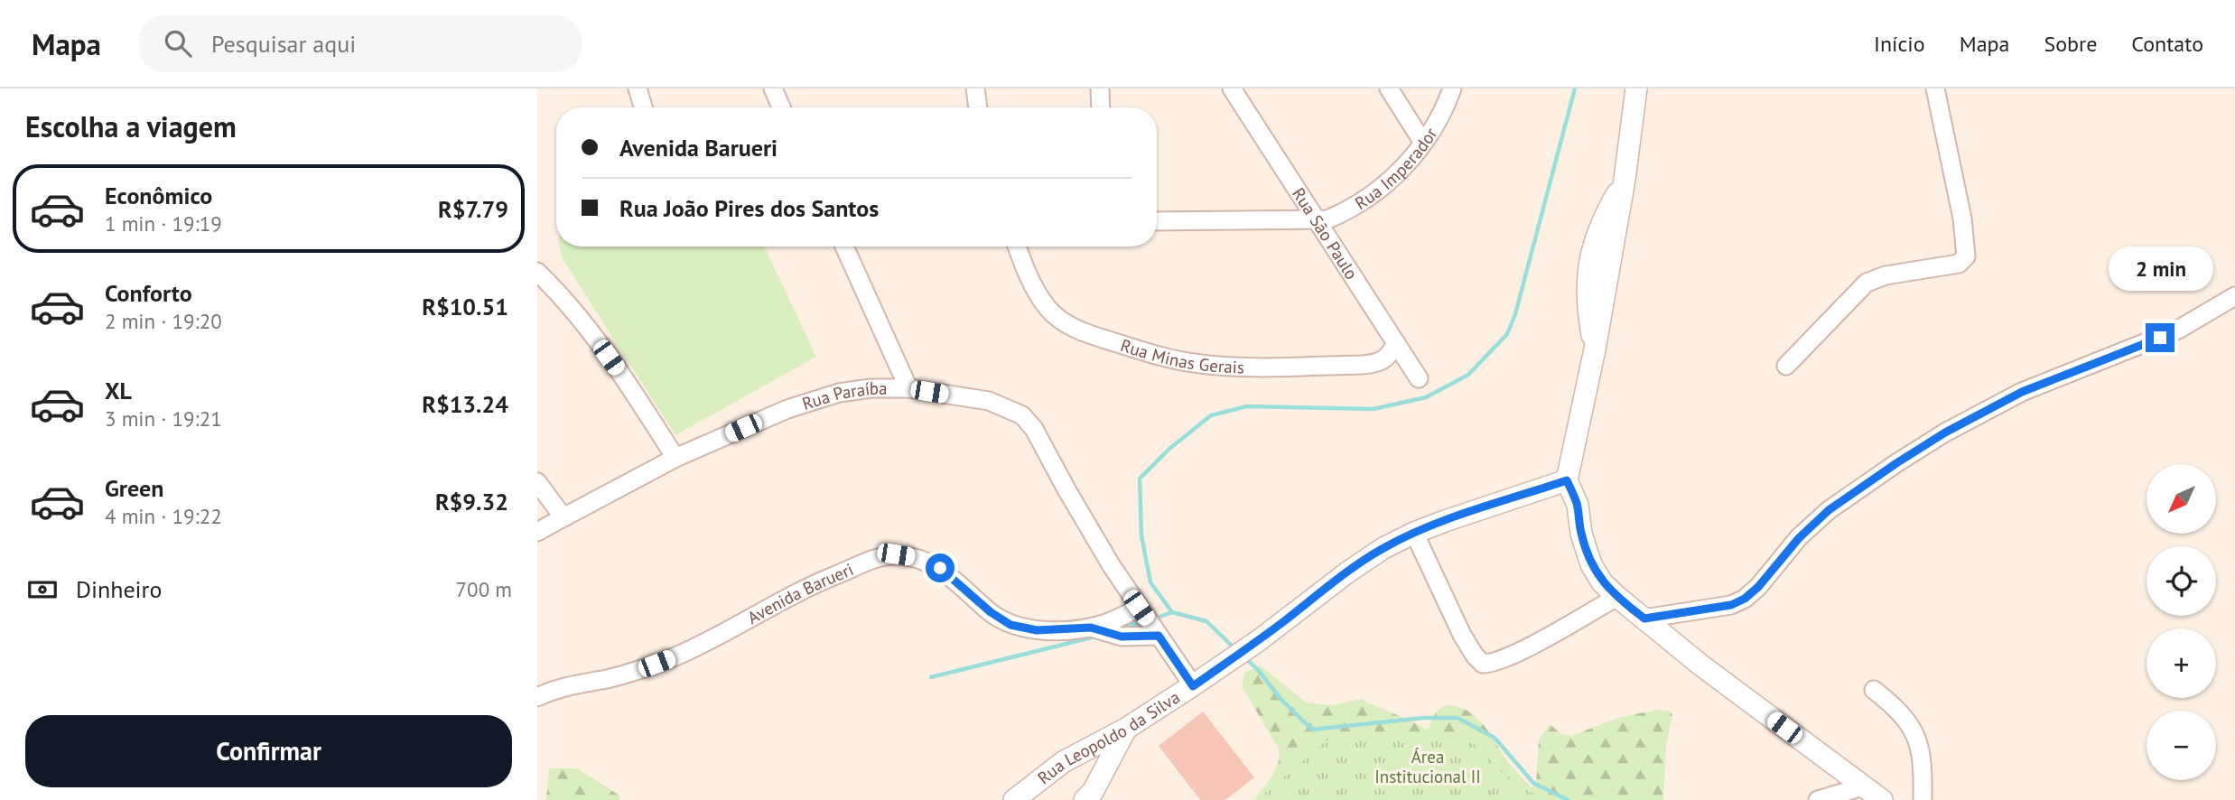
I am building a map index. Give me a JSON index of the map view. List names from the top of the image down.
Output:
{
  "streets": {
    "street": [
      "Rua Imperador",
      "Rua São Paulo",
      "Rua Minas Gerais",
      "Rua Paraíba",
      "Avenida Barueri",
      "Rua Leopoldo da Silva"
    ]
  },
  "crossings": [
    ["Rua Imperador", "Rua São Paulo"],
    ["Rua São Paulo", "Rua Minas Gerais"],
    ["Rua Paraíba", "Avenida Barueri"],
    ["Rua Paraíba", "Rua Leopoldo da Silva"]
  ],
  "parks": ["Área Institucional II"],
  "north": "bottom left",
  "page": {
    "header": "Mapa",
    "search": "Pesquisar aqui",
    "nav": [
      "Início",
      "Mapa",
      "Sobre",
      "Contato"
    ],
    "heading": "Escolha a viagem",
    "banner": ["Avenida Barueri", "Rua João Pires dos Santos"],
    "list": [
      {
        "name": "Econômico",
        "note": "1 min · 19:19",
        "value": "R$7.79"
      },
      {
        "name": "Conforto",
        "note": "2 min · 19:20",
        "value": "R$10.51"
      },
      {
        "name": "XL",
        "note": "3 min · 19:21",
        "value": "R$13.24"
      },
      {
        "name": "Green",
        "note": "4 min · 19:22",
        "value": "R$9.32"
      }
    ],
    "bubble": "2 min",
    "map_buttons": ["+", "−"],
    "pay": ["Dinheiro", "700 m"],
    "buttons": "Confirmar"
  }
}
